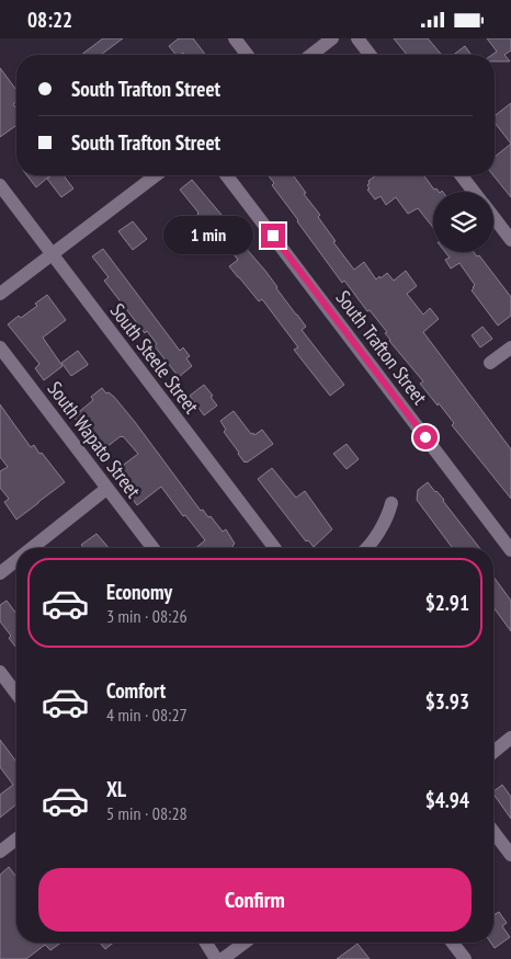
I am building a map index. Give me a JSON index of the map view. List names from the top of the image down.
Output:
{
  "streets": {
    "street": ["South Trafton Street", "South Steele Street", "South Wapato Street"]
  },
  "page": {
    "status": "08:22",
    "banner": ["South Trafton Street", "South Trafton Street"],
    "bubble": "1 min",
    "list": [
      {
        "name": "Economy",
        "note": "3 min · 08:26",
        "value": "$2.91"
      },
      {
        "name": "Comfort",
        "note": "4 min · 08:27",
        "value": "$3.93"
      },
      {
        "name": "XL",
        "note": "5 min · 08:28",
        "value": "$4.94"
      }
    ],
    "buttons": "Confirm"
  }
}
